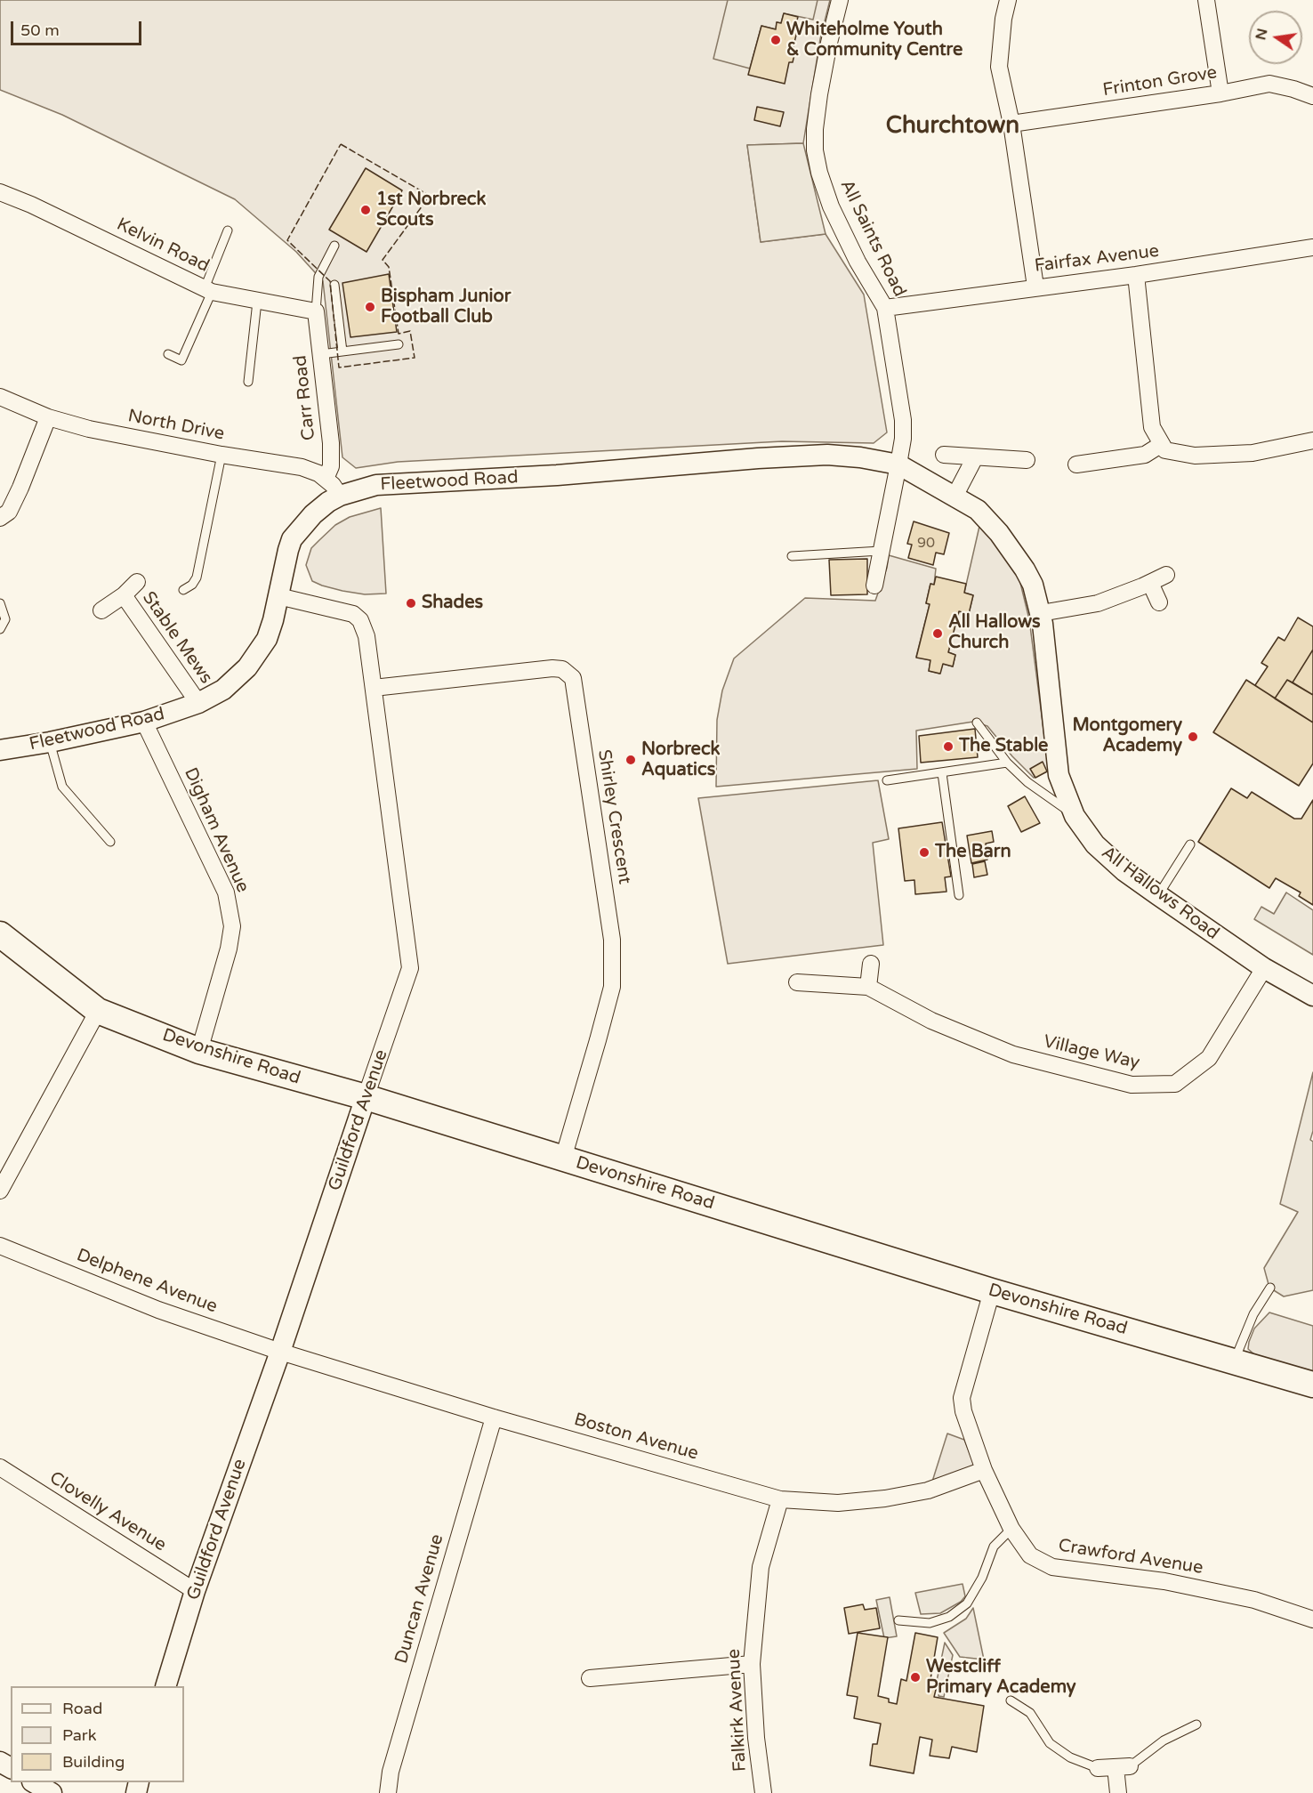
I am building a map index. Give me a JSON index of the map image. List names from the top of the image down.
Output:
{
  "streets": {
    "main road": ["Devonshire Road"],
    "street": [
      "Frinton Grove",
      "All Saints Road",
      "Kelvin Road",
      "Fairfax Avenue",
      "Carr Road",
      "North Drive",
      "Fleetwood Road",
      "Stable Mews",
      "Shirley Crescent",
      "Digham Avenue",
      "All Hallows Road",
      "Village Way",
      "Guildford Avenue",
      "Delphene Avenue",
      "Boston Avenue",
      "Clovelly Avenue",
      "Crawford Avenue",
      "Duncan Avenue",
      "Falkirk Avenue"
    ]
  },
  "crossings": [
    ["All Saints Road", "Fairfax Avenue"],
    ["All Saints Road", "Fleetwood Road"],
    ["All Saints Road", "All Hallows Road"],
    ["Kelvin Road", "Carr Road"],
    ["Carr Road", "North Drive"],
    ["North Drive", "Fleetwood Road"],
    ["Fleetwood Road", "Stable Mews"],
    ["Fleetwood Road", "Digham Avenue"],
    ["Fleetwood Road", "All Hallows Road"],
    ["Fleetwood Road", "Guildford Avenue"],
    ["Shirley Crescent", "Devonshire Road"],
    ["Shirley Crescent", "Guildford Avenue"],
    ["Digham Avenue", "Devonshire Road"],
    ["All Hallows Road", "Village Way"],
    ["Devonshire Road", "Guildford Avenue"],
    ["Devonshire Road", "Crawford Avenue"],
    ["Guildford Avenue", "Delphene Avenue"],
    ["Guildford Avenue", "Boston Avenue"],
    ["Guildford Avenue", "Clovelly Avenue"],
    ["Delphene Avenue", "Boston Avenue"],
    ["Boston Avenue", "Crawford Avenue"],
    ["Boston Avenue", "Duncan Avenue"],
    ["Boston Avenue", "Falkirk Avenue"]
  ],
  "districts": ["Churchtown"],
  "places": [
    "Whiteholme Youth & Community Centre",
    "1st Norbreck Scouts",
    "Bispham Junior Football Club",
    "Shades",
    "All Hallows Church",
    "Montgomery Academy",
    "The Stable",
    "Norbreck Aquatics",
    "The Barn",
    "Westcliff Primary Academy"
  ],
  "house_numbers": ["90"],
  "legend": ["Road", "Park", "Building"],
  "scale_bar": "50 m",
  "north": "left"
}
